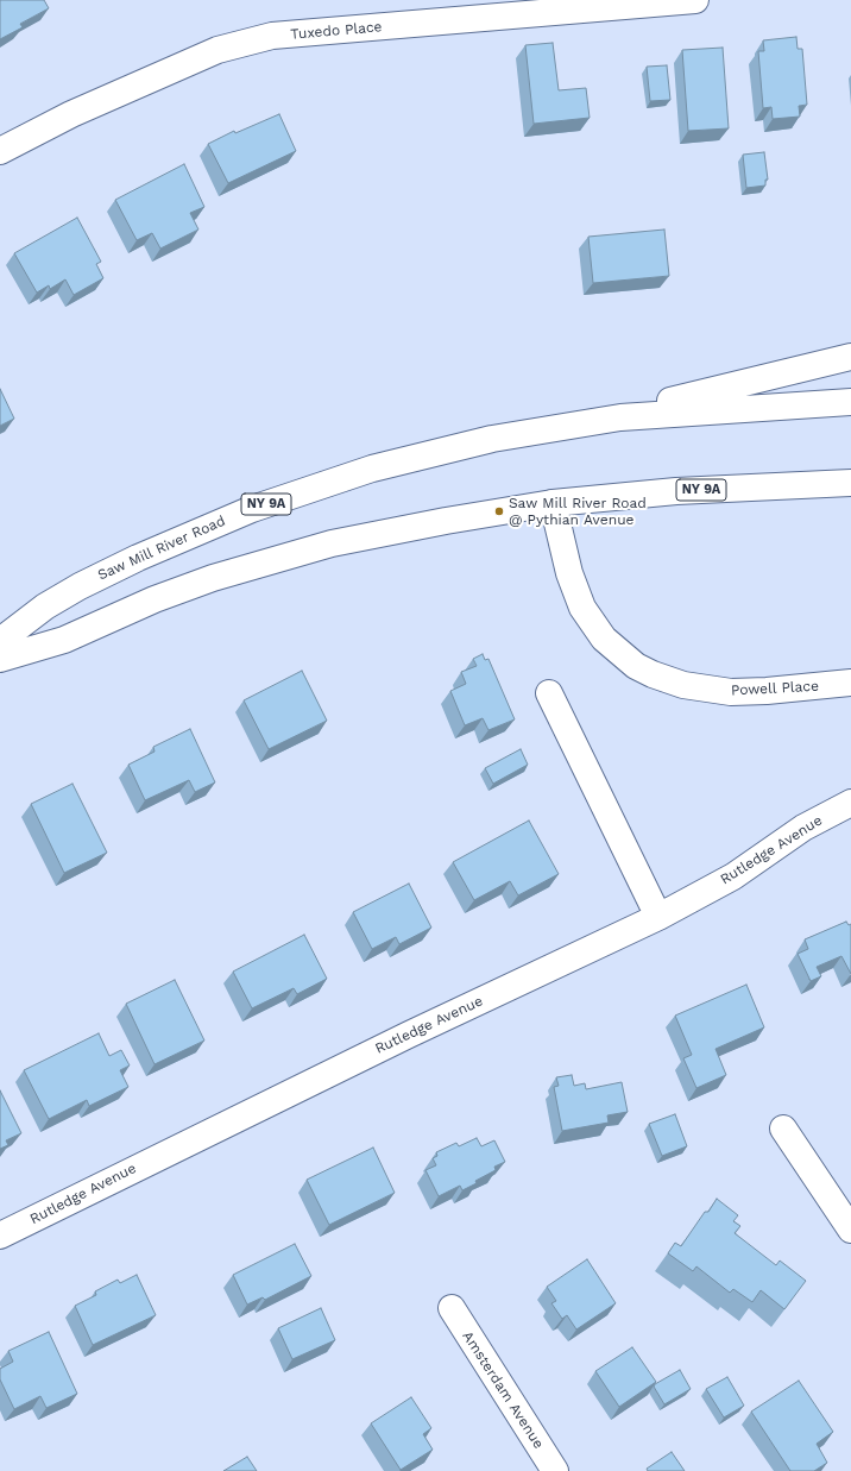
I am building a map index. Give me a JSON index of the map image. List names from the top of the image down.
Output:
{
  "streets": {
    "street": [
      "Tuxedo Place",
      "NY 9A",
      "Saw Mill River Road",
      "Powell Place",
      "Rutledge Avenue",
      "Amsterdam Avenue"
    ]
  },
  "crossings": [
    ["NY 9A", "Saw Mill River Road"],
    ["NY 9A", "Powell Place"]
  ],
  "places": ["Saw Mill River Road @ Pythian Avenue"]
}
